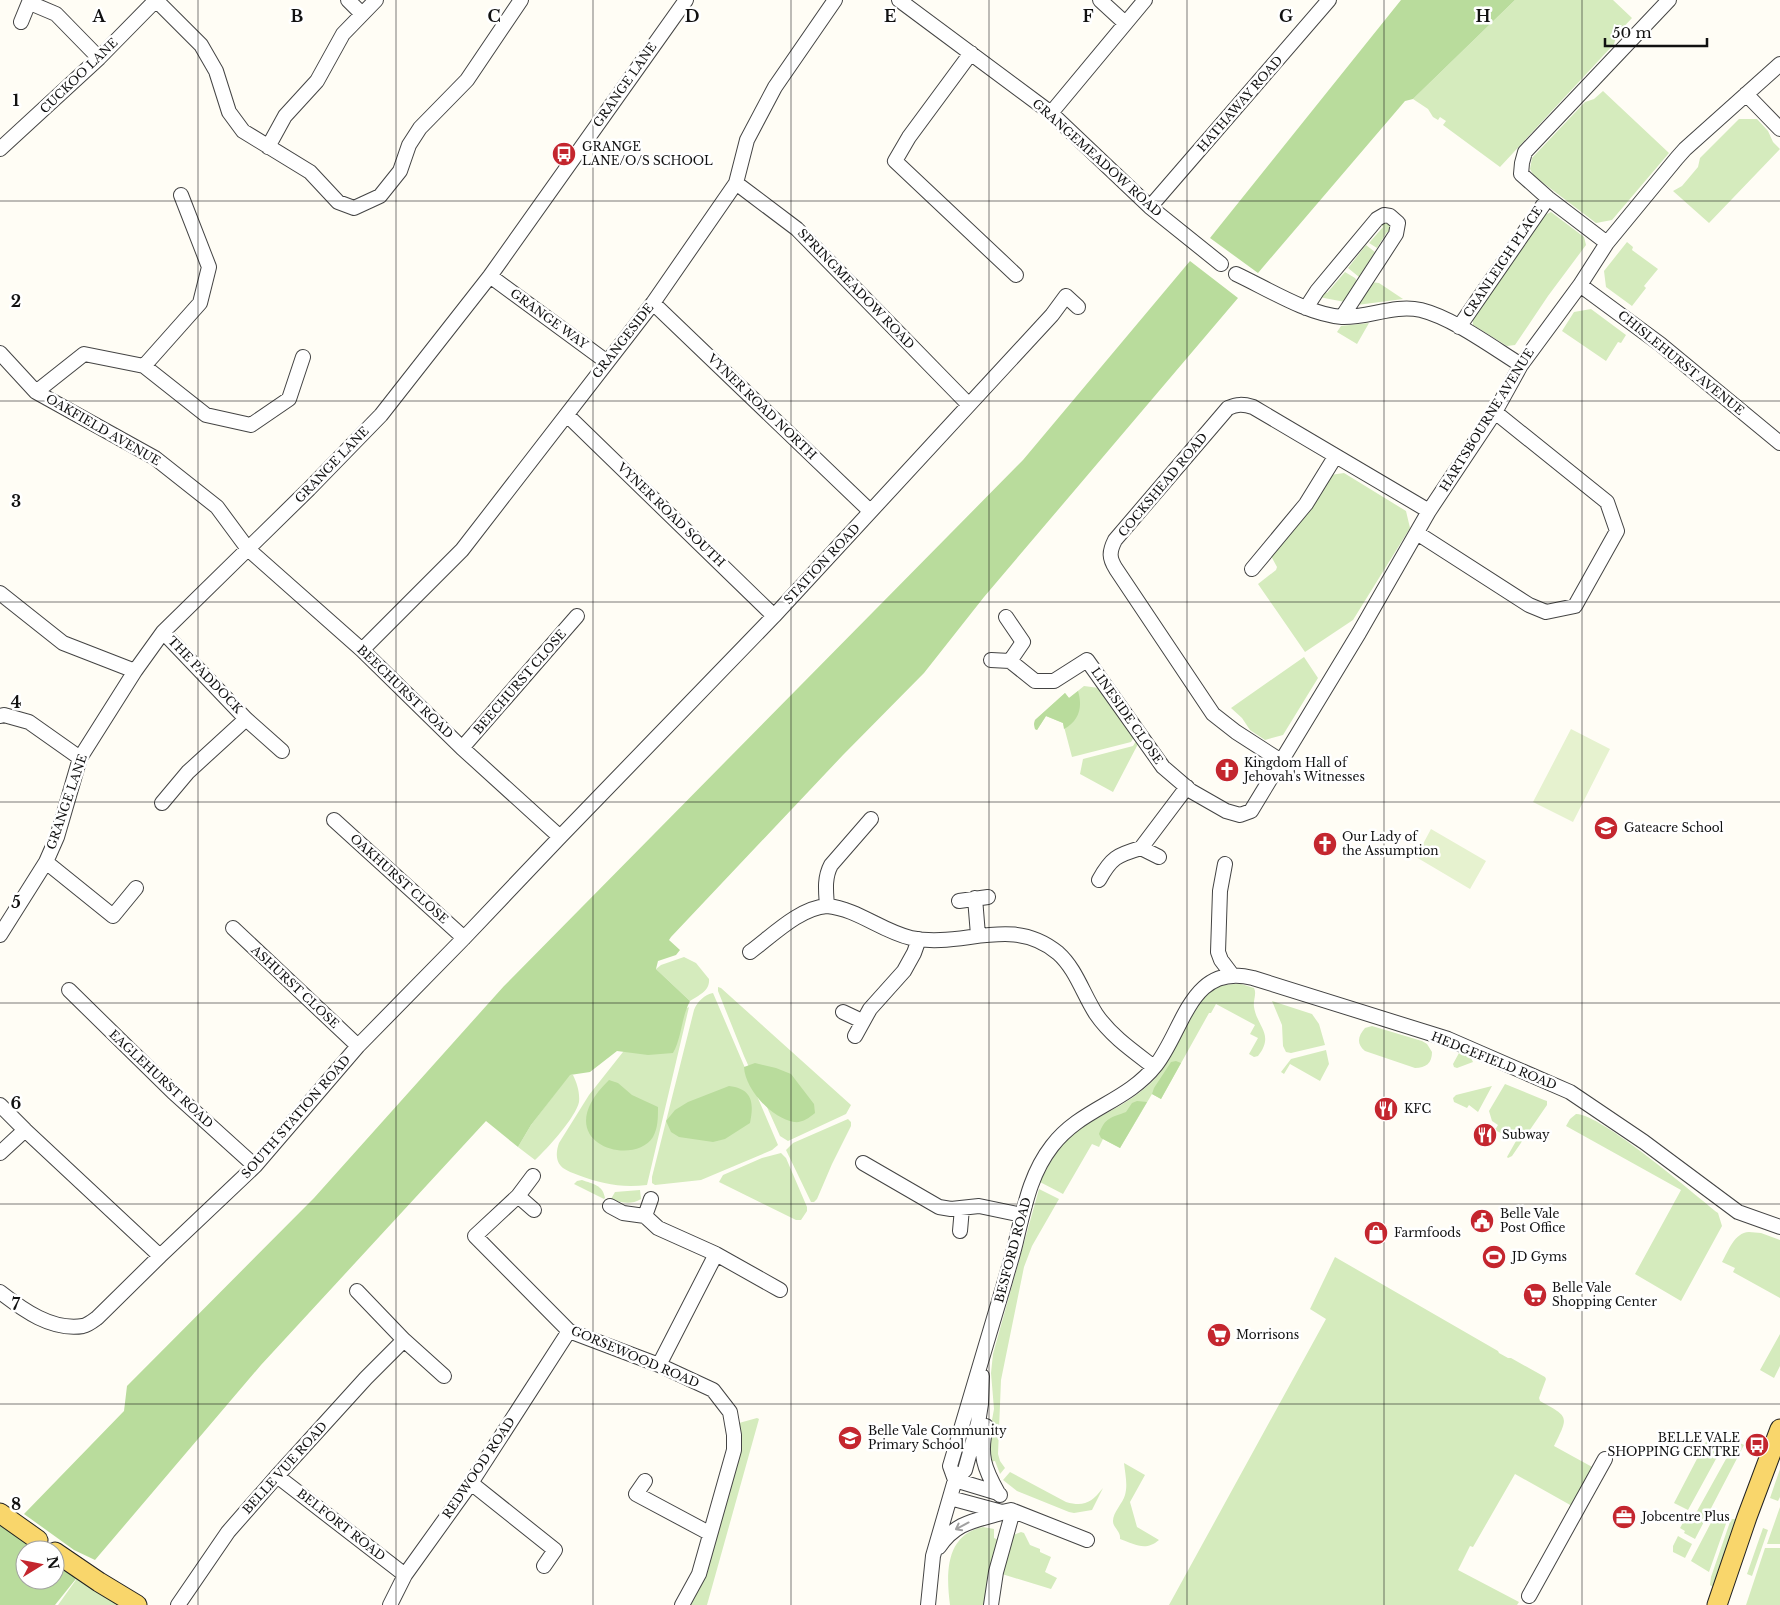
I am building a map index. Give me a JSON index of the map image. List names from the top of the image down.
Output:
{
  "streets": {
    "street": [
      "CUCKOO LANE",
      "GRANGE LANE",
      "HATHAWAY ROAD",
      "GRANGEMEADOW ROAD",
      "CRANLEIGH PLACE",
      "SPRINGMEADOW ROAD",
      "GRANGE WAY",
      "GRANGESIDE",
      "CHISLEHURST AVENUE",
      "VYNER ROAD NORTH",
      "HARTSBOURNE AVENUE",
      "OAKFIELD AVENUE",
      "COCKSHEAD ROAD",
      "VYNER ROAD SOUTH",
      "STATION ROAD",
      "THE PADDOCK",
      "BEECHURST CLOSE",
      "BEECHURST ROAD",
      "LINESIDE CLOSE",
      "OAKHURST CLOSE",
      "ASHURST CLOSE",
      "HEDGEFIELD ROAD",
      "EAGLEHURST ROAD",
      "SOUTH STATION ROAD",
      "BESFORD ROAD",
      "GORSEWOOD ROAD",
      "BELLE VUE ROAD",
      "REDWOOD ROAD",
      "BELFORT ROAD"
    ]
  },
  "crossings": [
    ["GRANGE LANE", "GRANGE WAY"],
    ["GRANGE LANE", "OAKFIELD AVENUE"],
    ["GRANGE LANE", "THE PADDOCK"],
    ["GRANGE LANE", "BEECHURST ROAD"],
    ["HATHAWAY ROAD", "GRANGEMEADOW ROAD"],
    ["SPRINGMEADOW ROAD", "GRANGESIDE"],
    ["SPRINGMEADOW ROAD", "STATION ROAD"],
    ["GRANGE WAY", "GRANGESIDE"],
    ["GRANGESIDE", "VYNER ROAD NORTH"],
    ["GRANGESIDE", "VYNER ROAD SOUTH"],
    ["GRANGESIDE", "BEECHURST ROAD"],
    ["CHISLEHURST AVENUE", "HARTSBOURNE AVENUE"],
    ["VYNER ROAD NORTH", "STATION ROAD"],
    ["HARTSBOURNE AVENUE", "COCKSHEAD ROAD"],
    ["HARTSBOURNE AVENUE", "LINESIDE CLOSE"],
    ["OAKFIELD AVENUE", "BEECHURST ROAD"],
    ["VYNER ROAD SOUTH", "STATION ROAD"],
    ["STATION ROAD", "BEECHURST ROAD"],
    ["STATION ROAD", "SOUTH STATION ROAD"],
    ["BEECHURST CLOSE", "BEECHURST ROAD"],
    ["BEECHURST ROAD", "SOUTH STATION ROAD"],
    ["OAKHURST CLOSE", "SOUTH STATION ROAD"],
    ["ASHURST CLOSE", "SOUTH STATION ROAD"],
    ["HEDGEFIELD ROAD", "BESFORD ROAD"],
    ["EAGLEHURST ROAD", "SOUTH STATION ROAD"],
    ["GORSEWOOD ROAD", "REDWOOD ROAD"],
    ["BELLE VUE ROAD", "BELFORT ROAD"],
    ["REDWOOD ROAD", "BELFORT ROAD"]
  ],
  "places": {
    "bus stop": ["GRANGE LANE/O/S SCHOOL", "BELLE VALE SHOPPING CENTRE"],
    "church": ["Kingdom Hall of Jehovah's Witnesses", "Our Lady of the Assumption"],
    "school or university": ["Gateacre School", "Belle Vale Community Primary School"],
    "restaurant": ["KFC", "Subway"],
    "public building": ["Belle Vale Post Office"],
    "shop": ["Farmfoods"],
    "sports": ["JD Gyms"],
    "supermarket": ["Belle Vale Shopping Center", "Morrisons"],
    "office": ["Jobcentre Plus"]
  },
  "scale_bar": "50 m",
  "north": "right",
  "grid": {
    "columns": [
      "A",
      "B",
      "C",
      "D",
      "E",
      "F",
      "G",
      "H"
    ],
    "rows": [
      "1",
      "2",
      "3",
      "4",
      "5",
      "6",
      "7",
      "8"
    ]
  }
}
